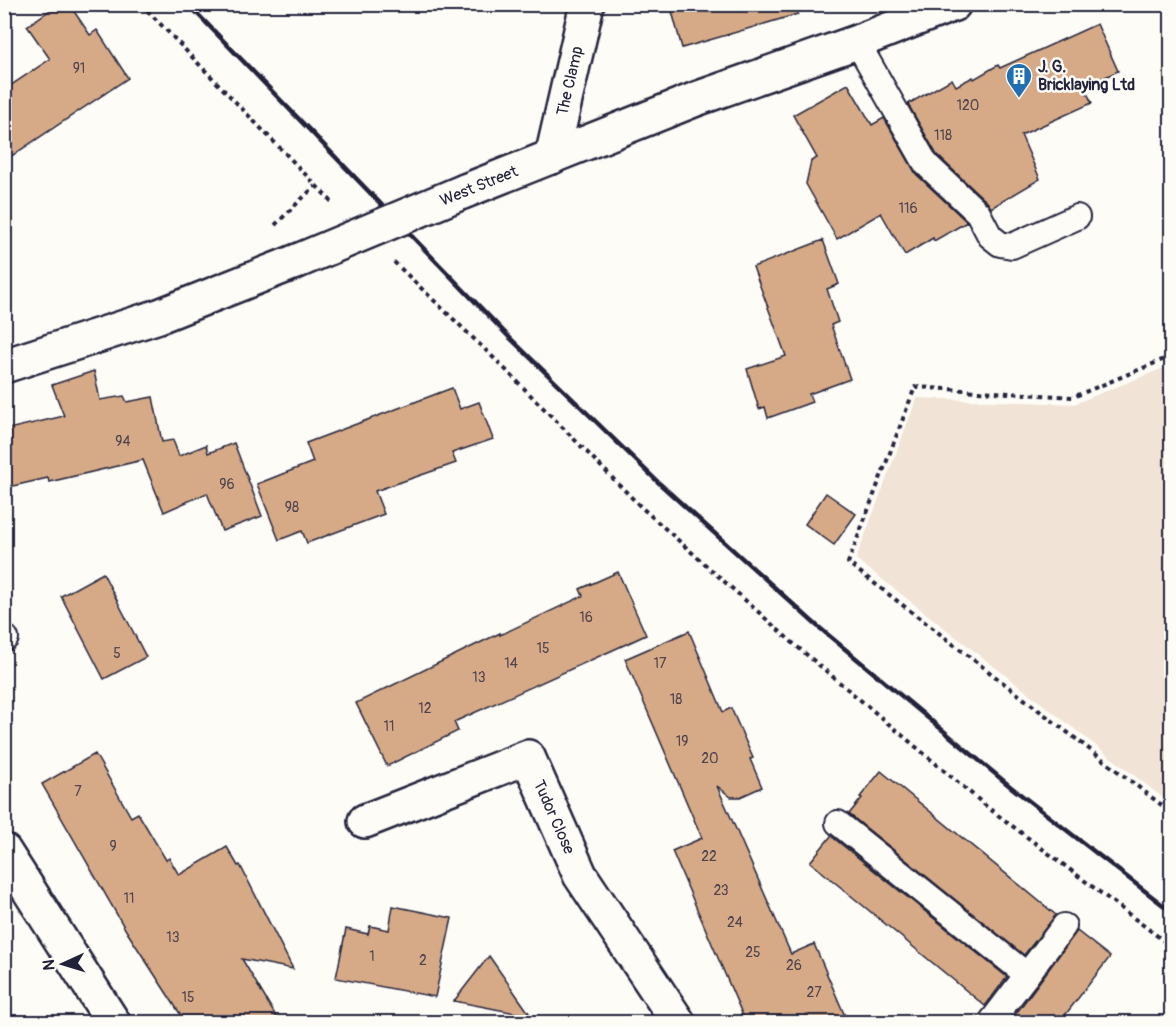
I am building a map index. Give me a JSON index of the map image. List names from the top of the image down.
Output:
{
  "streets": {
    "street": ["The Clamp", "West Street", "Tudor Close"]
  },
  "crossings": [
    ["The Clamp", "West Street"]
  ],
  "places": {
    "building": ["J. G. Bricklaying Ltd"]
  },
  "house_numbers": [
    "91",
    "120",
    "118",
    "116",
    "94",
    "96",
    "98",
    "16",
    "15",
    "5",
    "14",
    "17",
    "13",
    "18",
    "12",
    "11",
    "19",
    "20",
    "7",
    "9",
    "22",
    "23",
    "11",
    "24",
    "13",
    "25",
    "1",
    "2",
    "26",
    "27",
    "15"
  ],
  "north": "left"
}
